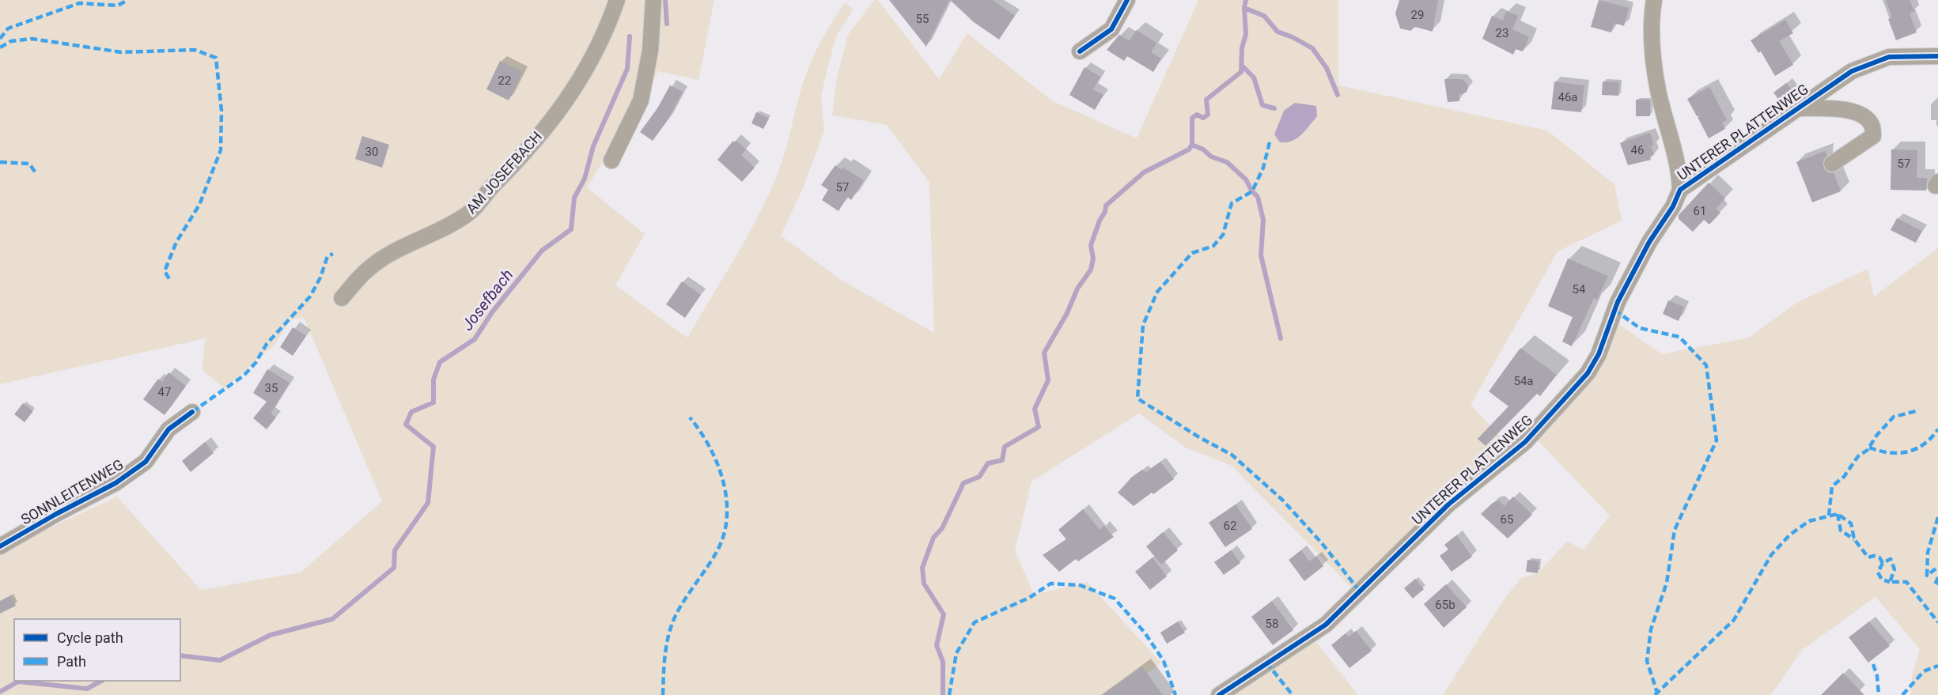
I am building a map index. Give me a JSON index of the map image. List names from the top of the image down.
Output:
{
  "streets": {
    "street": ["UNTERER PLATTENWEG", "AM JOSEFBACH", "SONNLEITENWEG"]
  },
  "water": ["Josefbach"],
  "house_numbers": [
    "29",
    "55",
    "23",
    "22",
    "46a",
    "46",
    "30",
    "57",
    "57",
    "61",
    "54",
    "54a",
    "35",
    "47",
    "65",
    "62",
    "65b",
    "58"
  ],
  "legend": ["Cycle path", "Path"]
}
